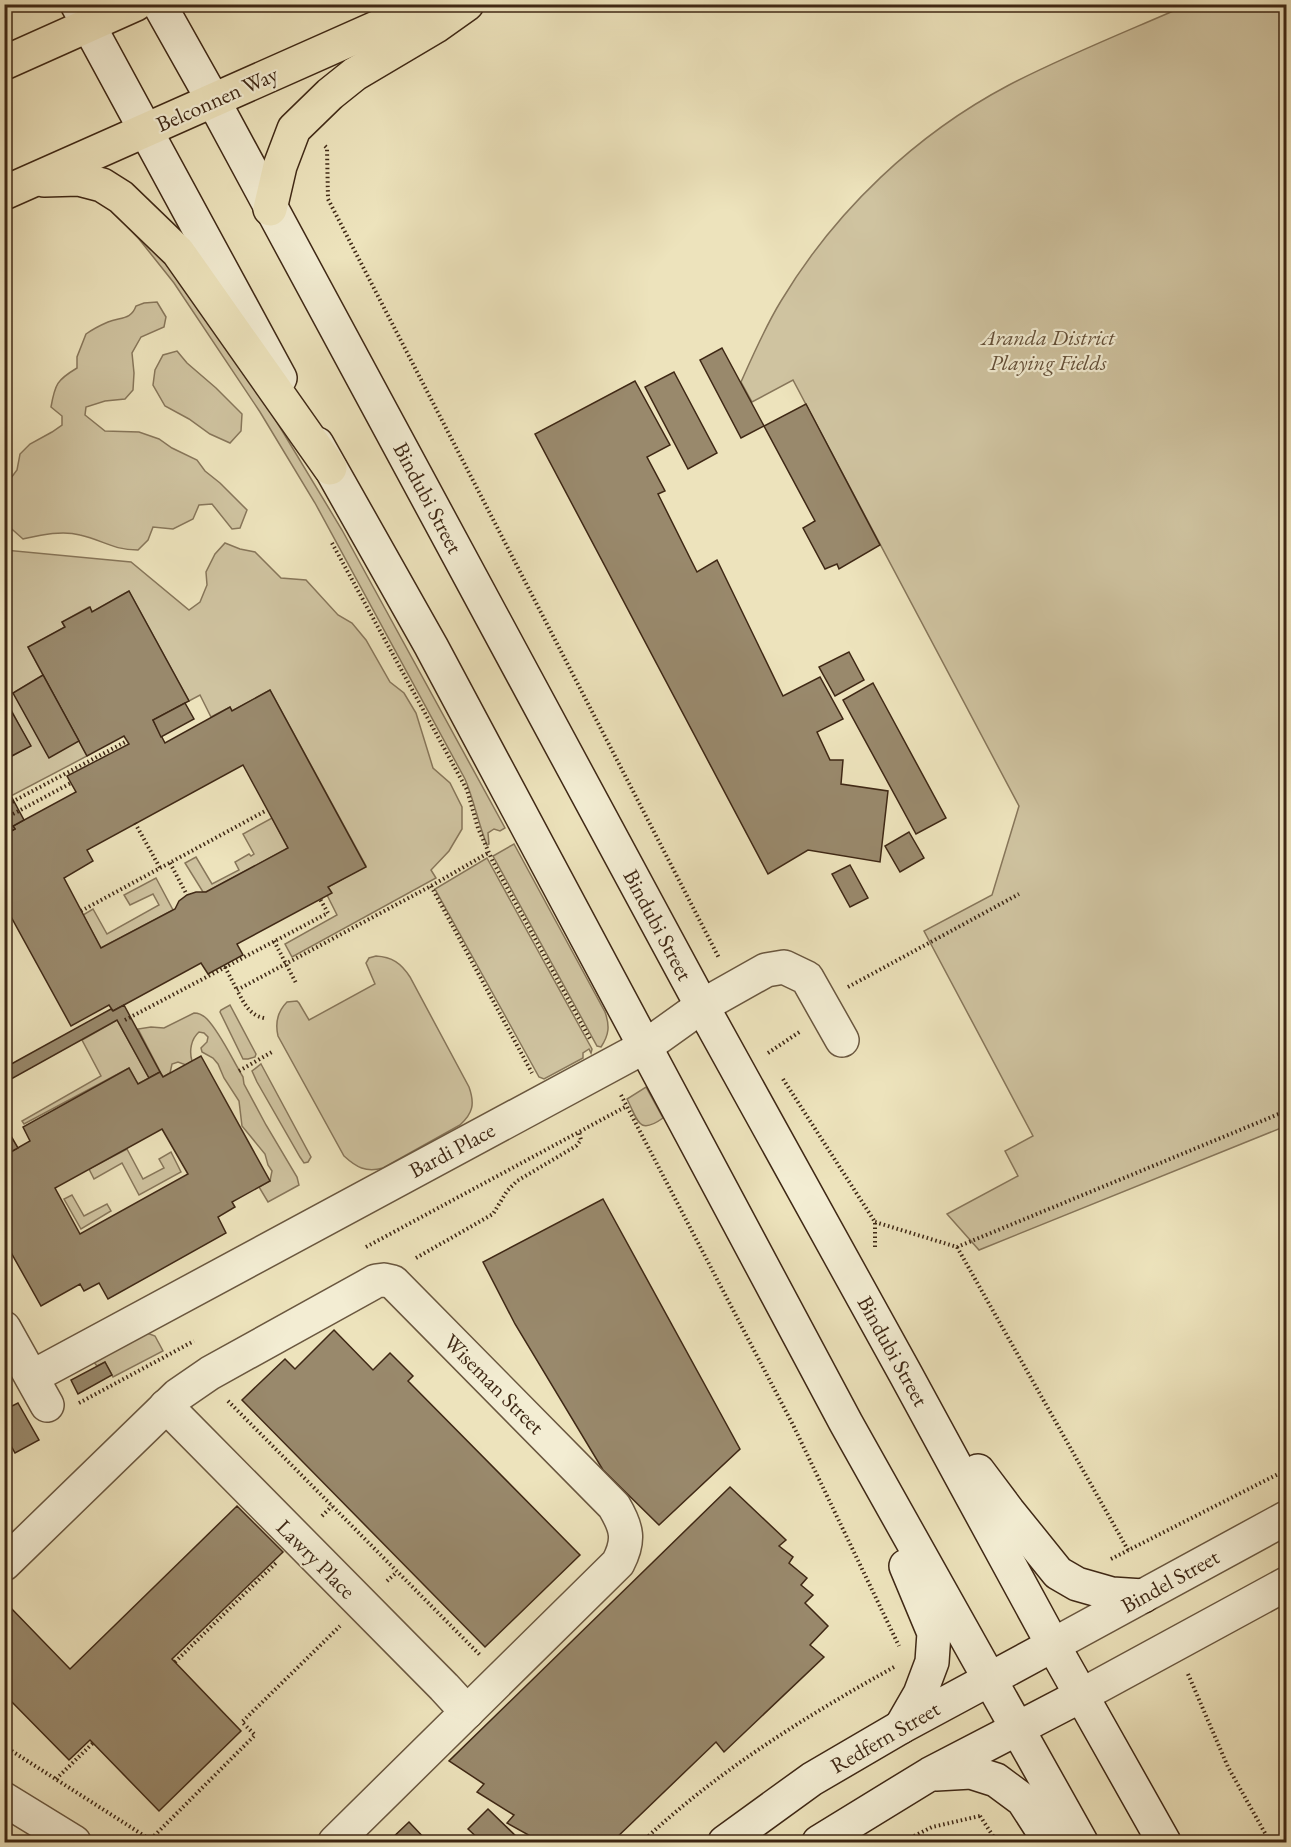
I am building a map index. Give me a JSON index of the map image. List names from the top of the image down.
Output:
{
  "streets": {
    "main road": [
      "Belconnen Way",
      "Bindubi Street",
      "Bardi Place",
      "Wiseman Street",
      "Lawry Place",
      "Bindel Street",
      "Redfern Street"
    ]
  },
  "crossings": [
    ["Belconnen Way", "Bindubi Street"],
    ["Bindubi Street", "Bardi Place"],
    ["Bindubi Street", "Bindel Street"],
    ["Bindubi Street", "Redfern Street"],
    ["Wiseman Street", "Lawry Place"],
    ["Bindel Street", "Redfern Street"]
  ],
  "parks": ["Aranda District Playing Fields"]
}
